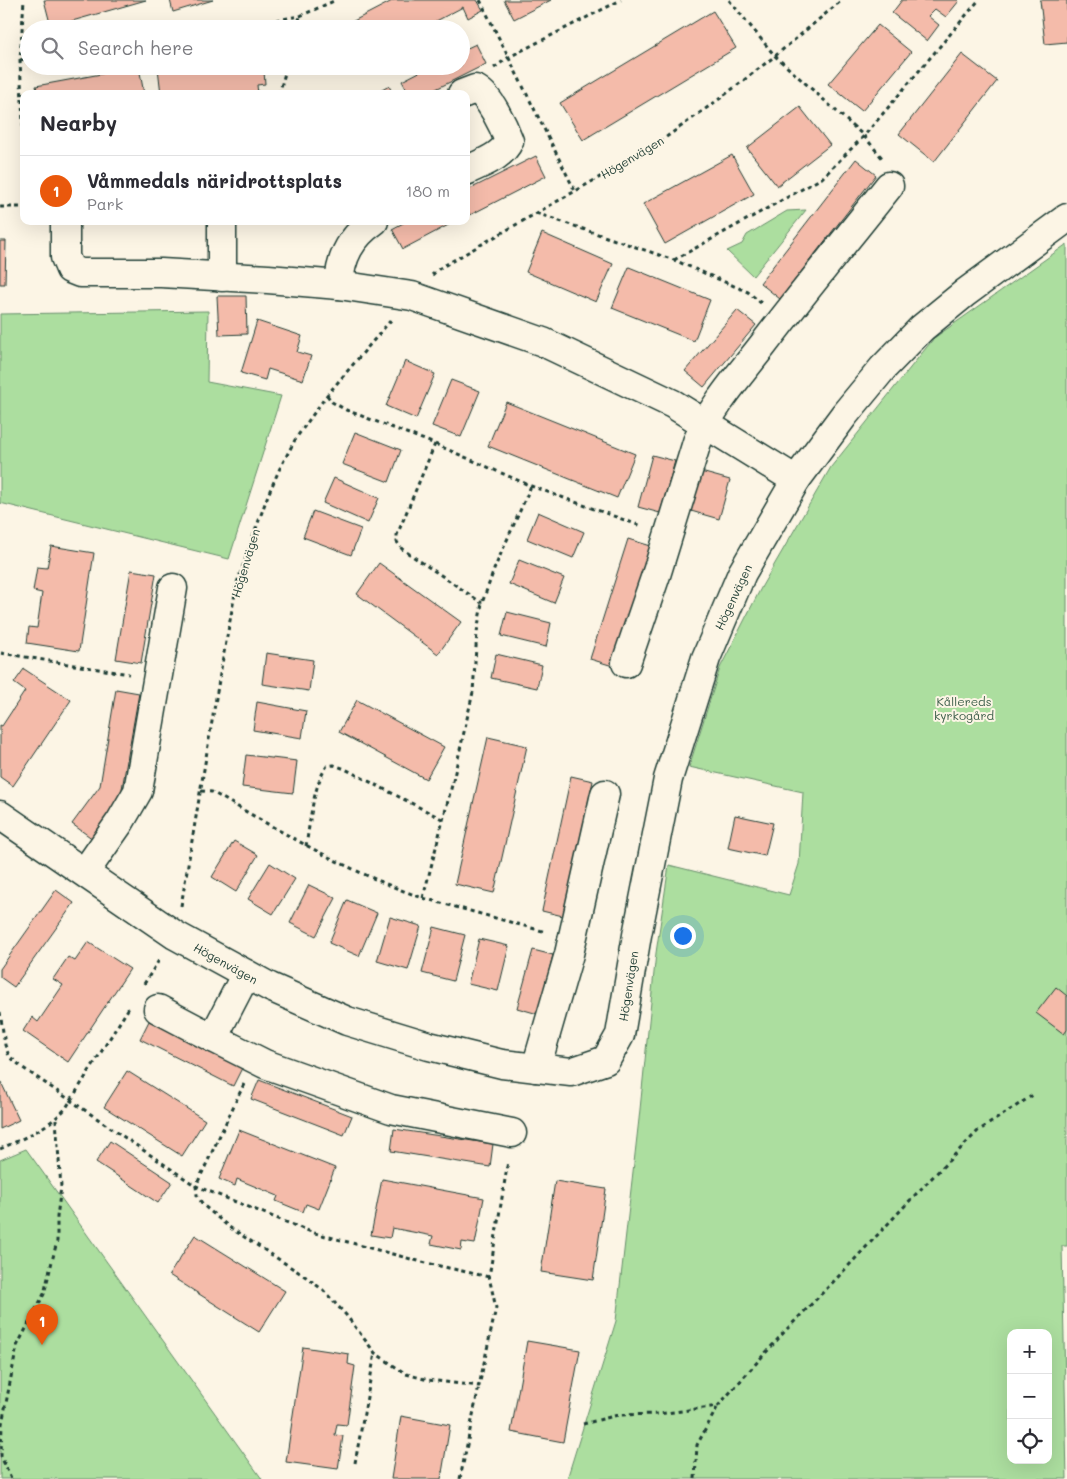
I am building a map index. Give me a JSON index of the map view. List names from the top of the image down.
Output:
{
  "streets": {
    "street": ["Högenvägen"]
  },
  "parks": ["Kållereds kyrkogård"],
  "page": {
    "search": "Search here",
    "heading": "Nearby",
    "list": [
      {
        "mark": "1",
        "name": "Våmmedals näridrottsplats",
        "note": "Park",
        "value": "180 m"
      }
    ],
    "pins": "1",
    "map_buttons": ["+", "−"]
  }
}
